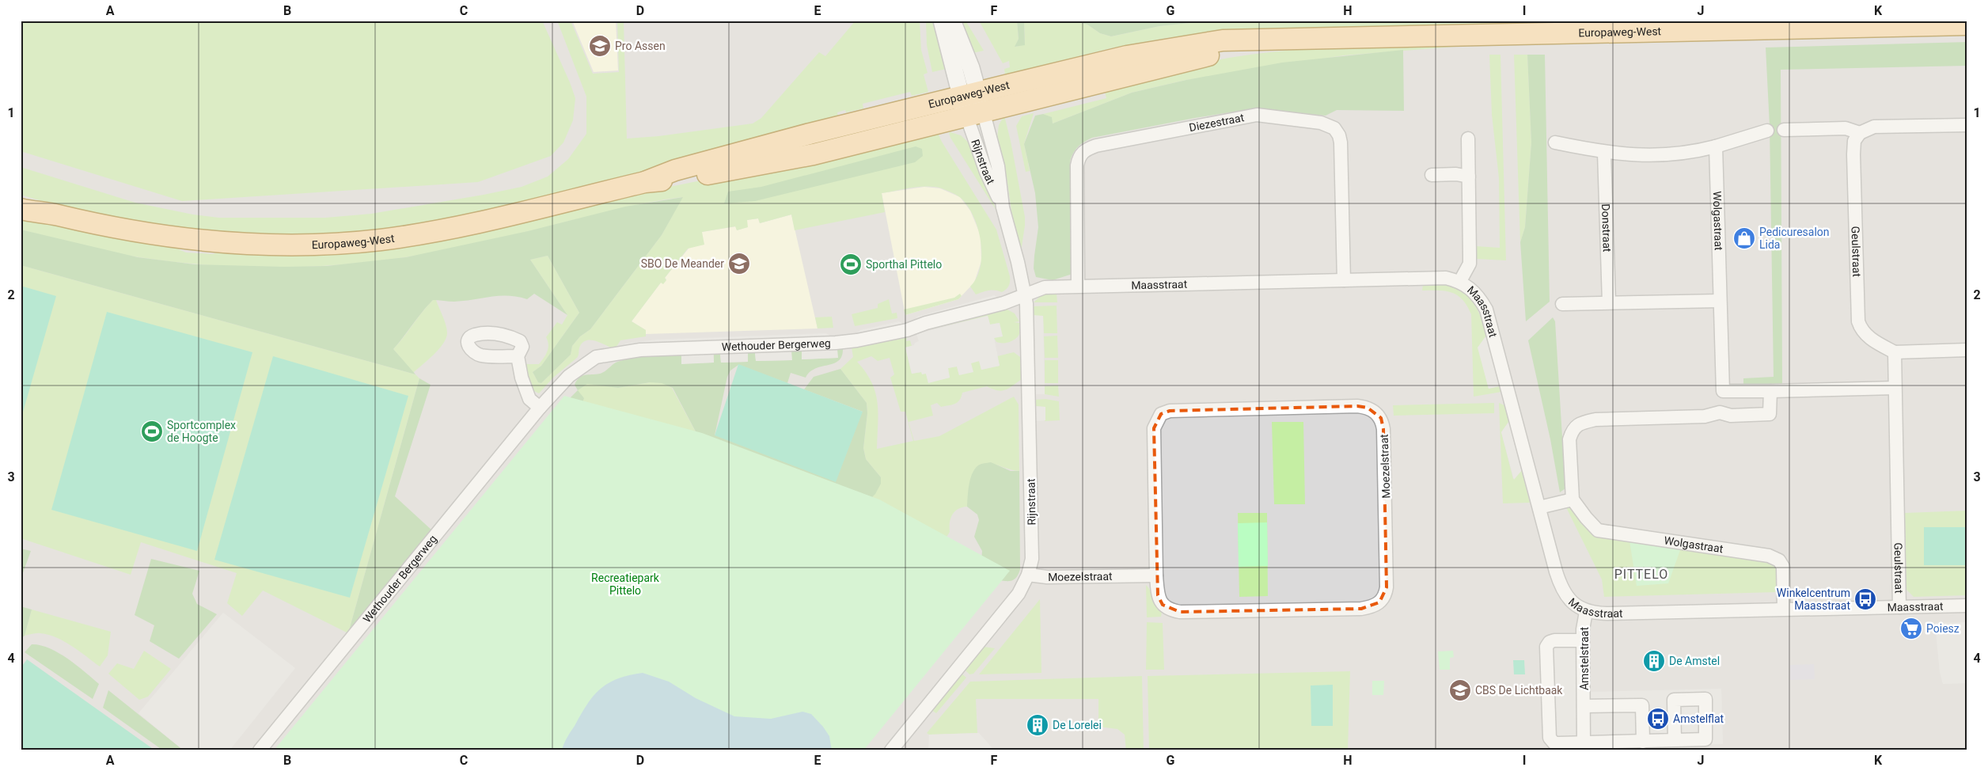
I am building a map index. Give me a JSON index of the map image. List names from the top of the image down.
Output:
{
  "streets": {
    "main road": ["Europaweg-West"],
    "street": [
      "Diezestraat",
      "Rijnstraat",
      "Wolgastraat",
      "Donstraat",
      "Geulstraat",
      "Maasstraat",
      "Wethouder Bergerweg",
      "Moezelstraat",
      "Amstelstraat"
    ]
  },
  "crossings": [
    ["Europaweg-West", "Rijnstraat"],
    ["Diezestraat", "Maasstraat"],
    ["Rijnstraat", "Maasstraat"],
    ["Rijnstraat", "Wethouder Bergerweg"],
    ["Rijnstraat", "Moezelstraat"],
    ["Wolgastraat", "Maasstraat"],
    ["Geulstraat", "Maasstraat"],
    ["Maasstraat", "Wethouder Bergerweg"],
    ["Maasstraat", "Amstelstraat"]
  ],
  "districts": ["PITTELO"],
  "parks": ["Recreatiepark Pittelo"],
  "places": {
    "school or university": ["Pro Assen", "SBO De Meander", "CBS De Lichtbaak"],
    "shop": ["Pedicuresalon Lida"],
    "sports": ["Sporthal Pittelo", "Sportcomplex de Hoogte"],
    "bus stop": ["Winkelcentrum Maasstraat", "Amstelflat"],
    "supermarket": ["Poiesz"],
    "building": ["De Amstel", "De Lorelei"]
  },
  "grid": {
    "columns": [
      "A",
      "B",
      "C",
      "D",
      "E",
      "F",
      "G",
      "H",
      "I",
      "J",
      "K"
    ],
    "rows": [
      "1",
      "2",
      "3",
      "4"
    ]
  }
}
